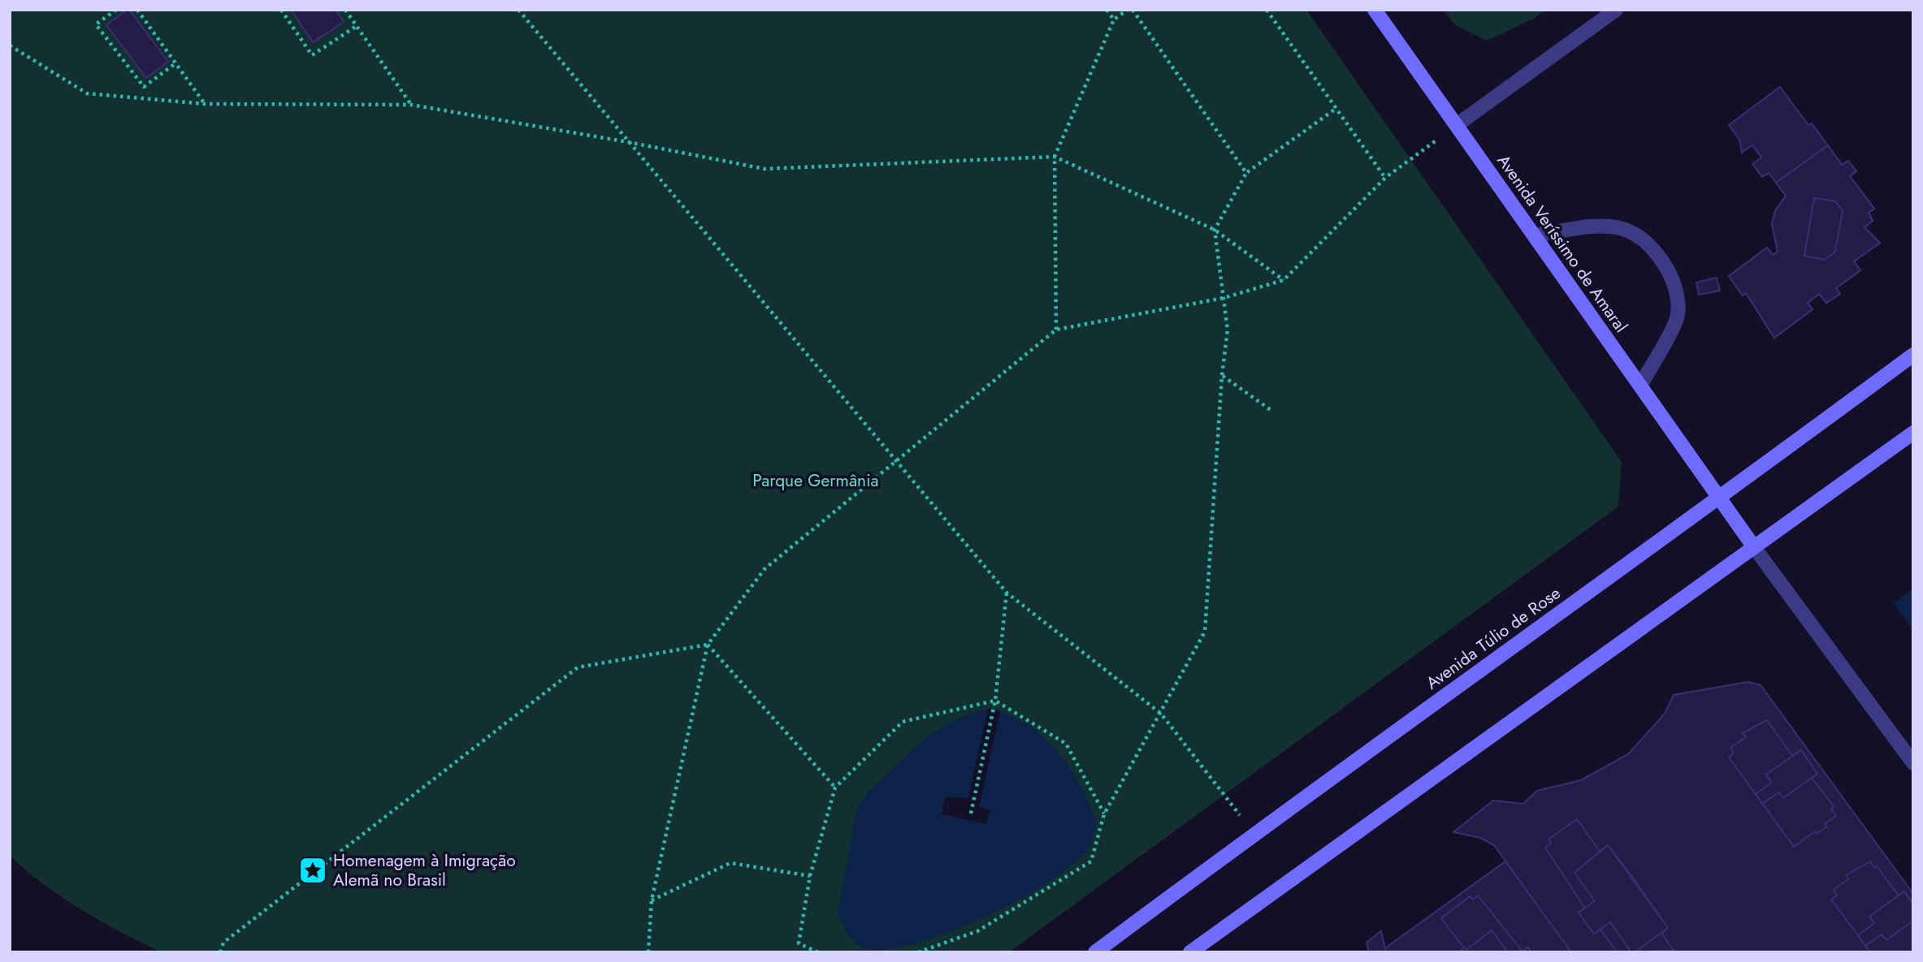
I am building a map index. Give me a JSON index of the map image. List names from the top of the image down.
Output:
{
  "streets": {
    "street": ["Avenida Veríssimo de Amaral", "Avenida Túlio de Rose"]
  },
  "crossings": [
    ["Avenida Veríssimo de Amaral", "Avenida Túlio de Rose"]
  ],
  "parks": ["Parque Germânia"],
  "places": {
    "place": ["Homenagem à Imigração Alemã no Brasil"]
  }
}
